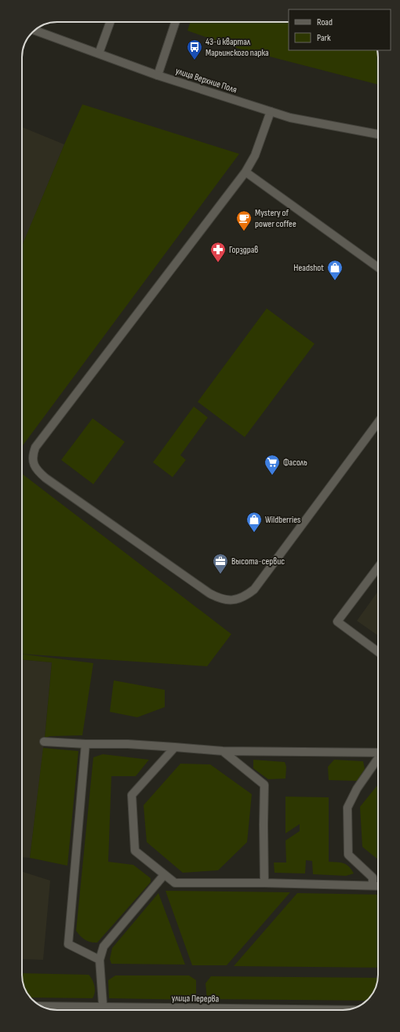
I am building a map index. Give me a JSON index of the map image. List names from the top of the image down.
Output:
{
  "streets": {
    "main road": ["улица Верхние Поля", "улица Перерва"]
  },
  "places": {
    "bus stop": ["43-й квартал Марьинского парка"],
    "cafe": ["Mystery of power coffee"],
    "pharmacy": ["Горздрав"],
    "shop": ["Headshot", "Wildberries"],
    "supermarket": ["Фасоль"],
    "office": ["Высота-сервис"]
  },
  "legend": ["Road", "Park"]
}
